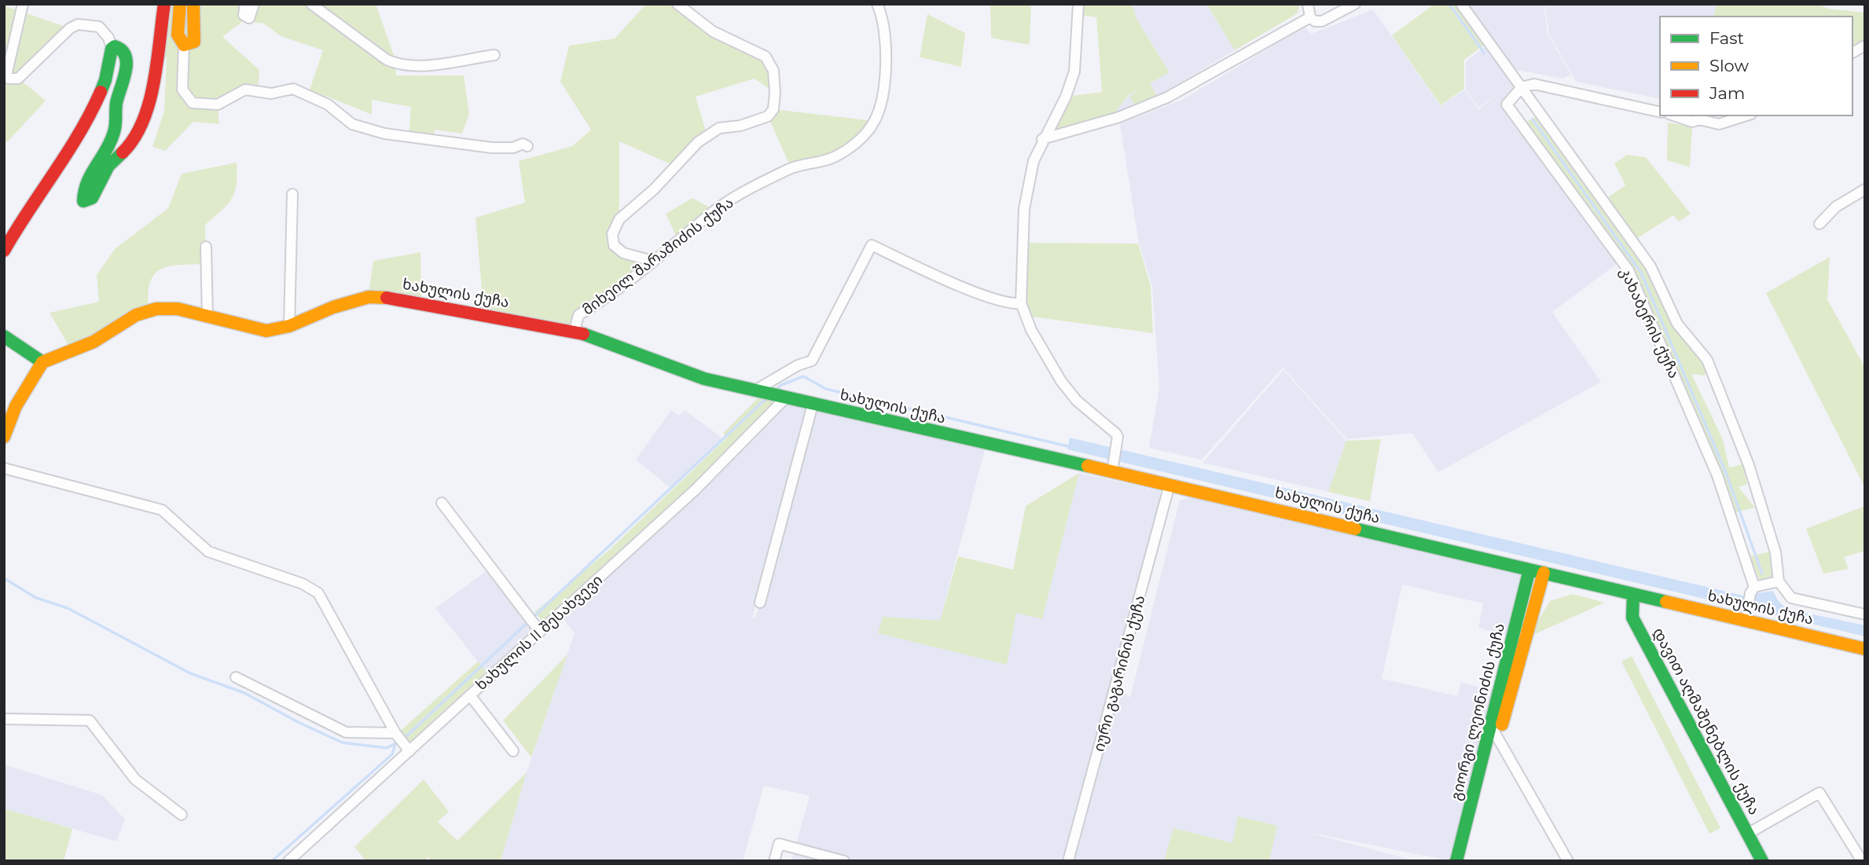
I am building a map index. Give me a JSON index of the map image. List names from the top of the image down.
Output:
{
  "streets": {
    "street": [
      "მიხეილ შარაშიძის ქუჩა",
      "ხახულის ქუჩა",
      "კახაბერის ქუჩა",
      "ხახულის II შესახვევი",
      "იური გაგარინის ქუჩა",
      "გიორგი ლეონიძის ქუჩა",
      "დავით აღმაშენებლის ქუჩა"
    ]
  },
  "crossings": [
    ["მიხეილ შარაშიძის ქუჩა", "ხახულის ქუჩა"],
    ["ხახულის ქუჩა", "კახაბერის ქუჩა"],
    ["ხახულის ქუჩა", "ხახულის II შესახვევი"],
    ["ხახულის ქუჩა", "იური გაგარინის ქუჩა"],
    ["ხახულის ქუჩა", "გიორგი ლეონიძის ქუჩა"],
    ["ხახულის ქუჩა", "დავით აღმაშენებლის ქუჩა"]
  ],
  "legend": ["Fast", "Slow", "Jam"]
}
